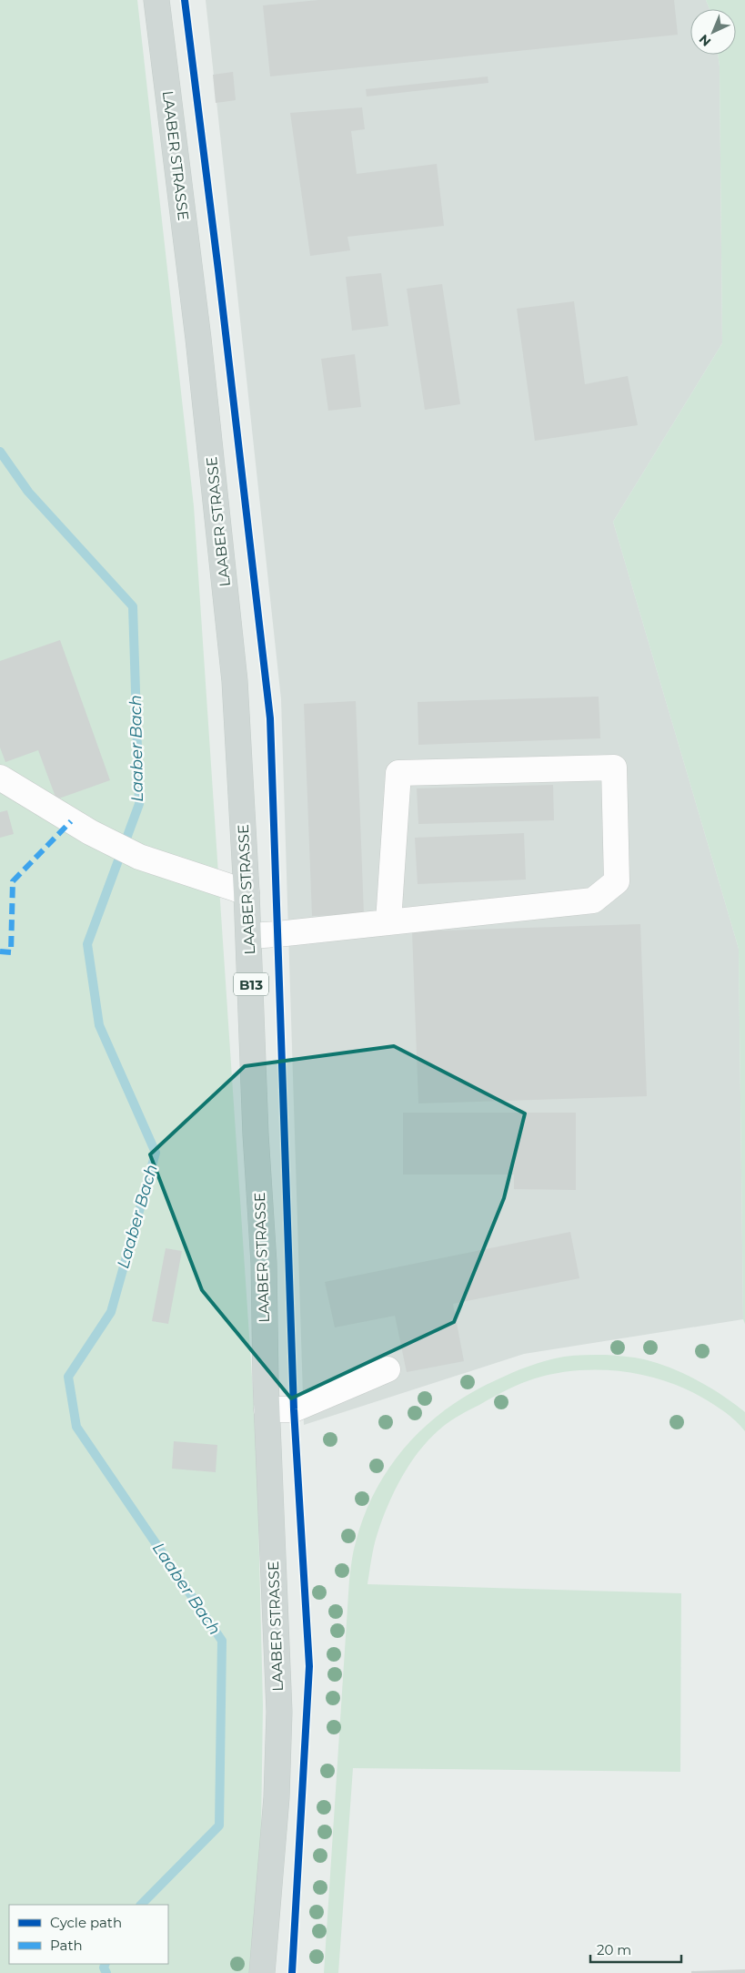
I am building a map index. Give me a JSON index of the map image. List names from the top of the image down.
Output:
{
  "streets": {
    "main road": ["LAABER STRASSE", "B13"]
  },
  "water": ["Laaber Bach"],
  "legend": ["Cycle path", "Path"],
  "scale_bar": "20 m",
  "north": "bottom left"
}
